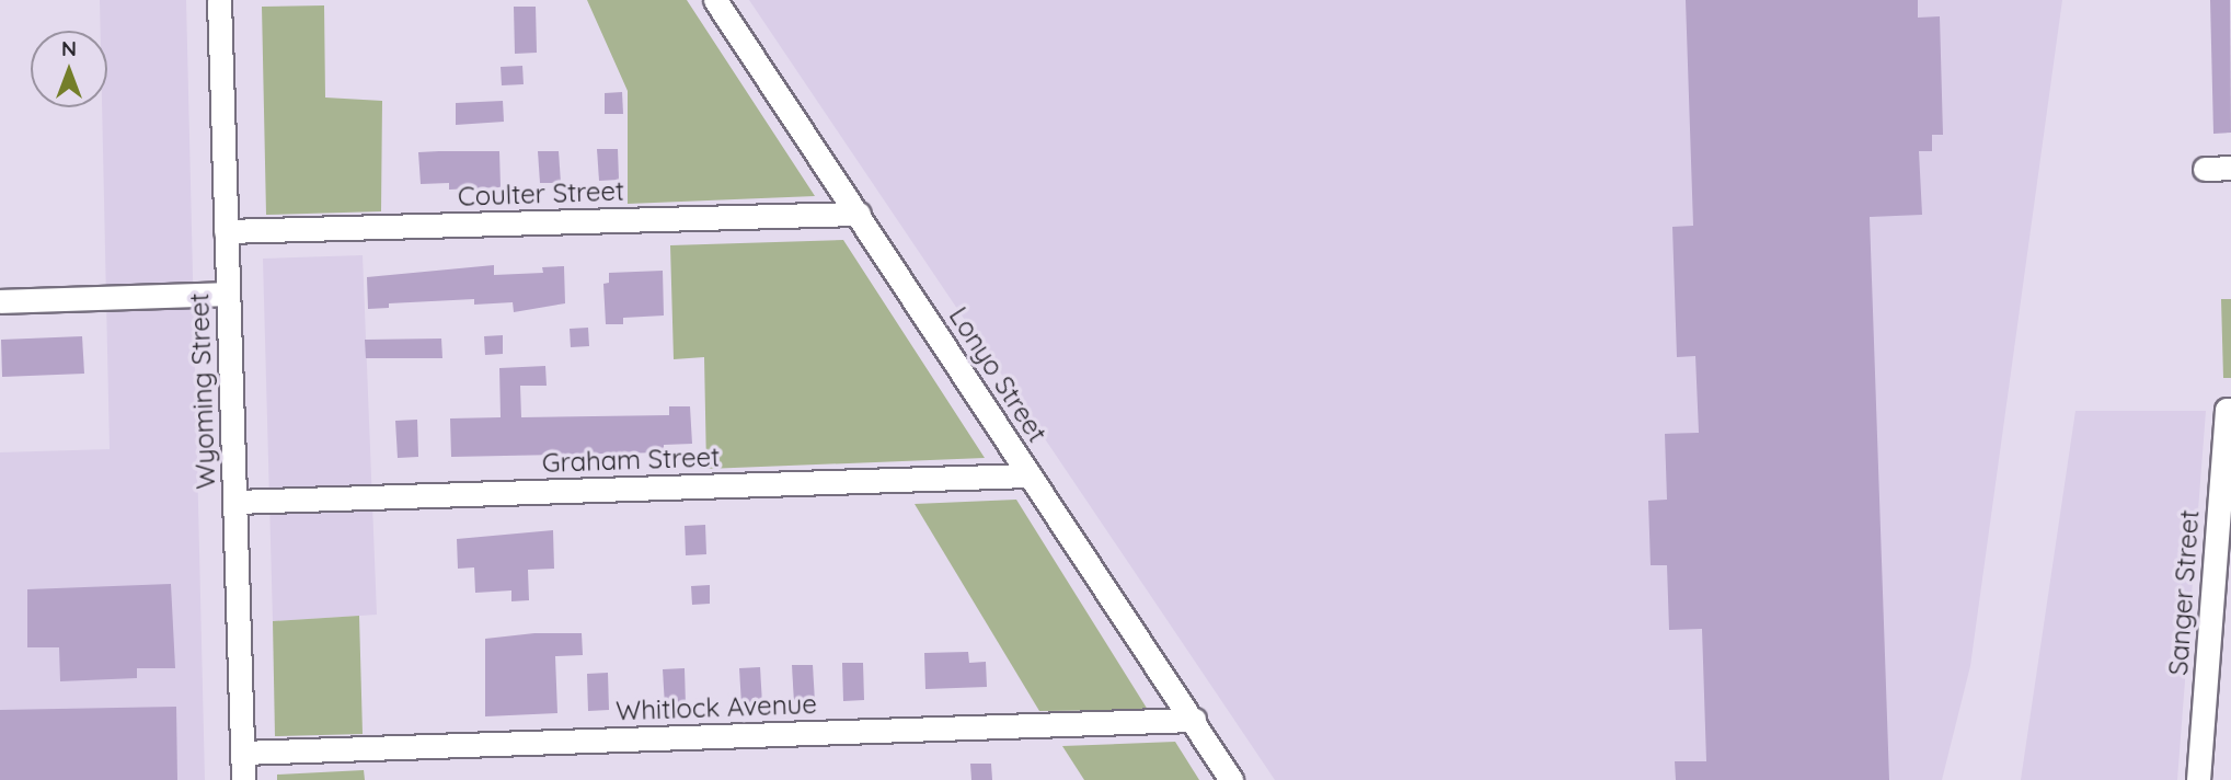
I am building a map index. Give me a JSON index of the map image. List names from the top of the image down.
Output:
{
  "streets": {
    "street": [
      "Coulter Street",
      "Lonyo Street",
      "Wyoming Street",
      "Graham Street",
      "Sanger Street",
      "Whitlock Avenue"
    ]
  },
  "crossings": [
    ["Coulter Street", "Lonyo Street"],
    ["Coulter Street", "Wyoming Street"],
    ["Lonyo Street", "Graham Street"],
    ["Lonyo Street", "Whitlock Avenue"],
    ["Wyoming Street", "Graham Street"],
    ["Wyoming Street", "Whitlock Avenue"]
  ],
  "north": "top"
}
